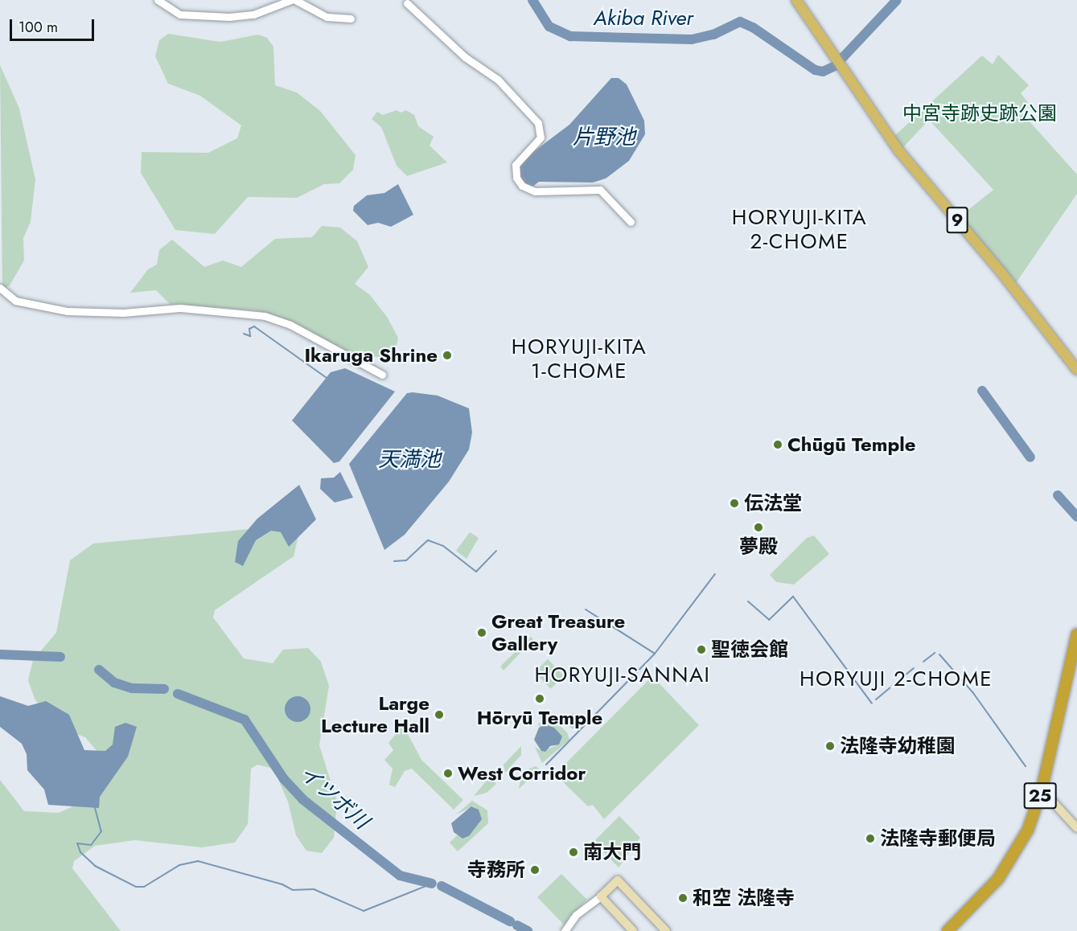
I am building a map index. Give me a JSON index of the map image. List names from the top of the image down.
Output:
{
  "streets": {
    "highway": ["25"],
    "main road": ["9"]
  },
  "districts": [
    "HORYUJI-KITA 2-CHOME",
    "HORYUJI-KITA 1-CHOME",
    "HORYUJI-SANNAI",
    "HORYUJI 2-CHOME"
  ],
  "water": [
    "Akiba River",
    "片野池",
    "天満池",
    "イツボ川"
  ],
  "parks": ["中宮寺跡史跡公園"],
  "places": [
    "Ikaruga Shrine",
    "Chūgū Temple",
    "伝法堂",
    "夢殿",
    "Great Treasure Gallery",
    "聖徳会館",
    "Hōryū Temple",
    "Large Lecture Hall",
    "法隆寺幼稚園",
    "West Corridor",
    "法隆寺郵便局",
    "南大門",
    "寺務所",
    "和空 法隆寺"
  ],
  "scale_bar": "100 m"
}
